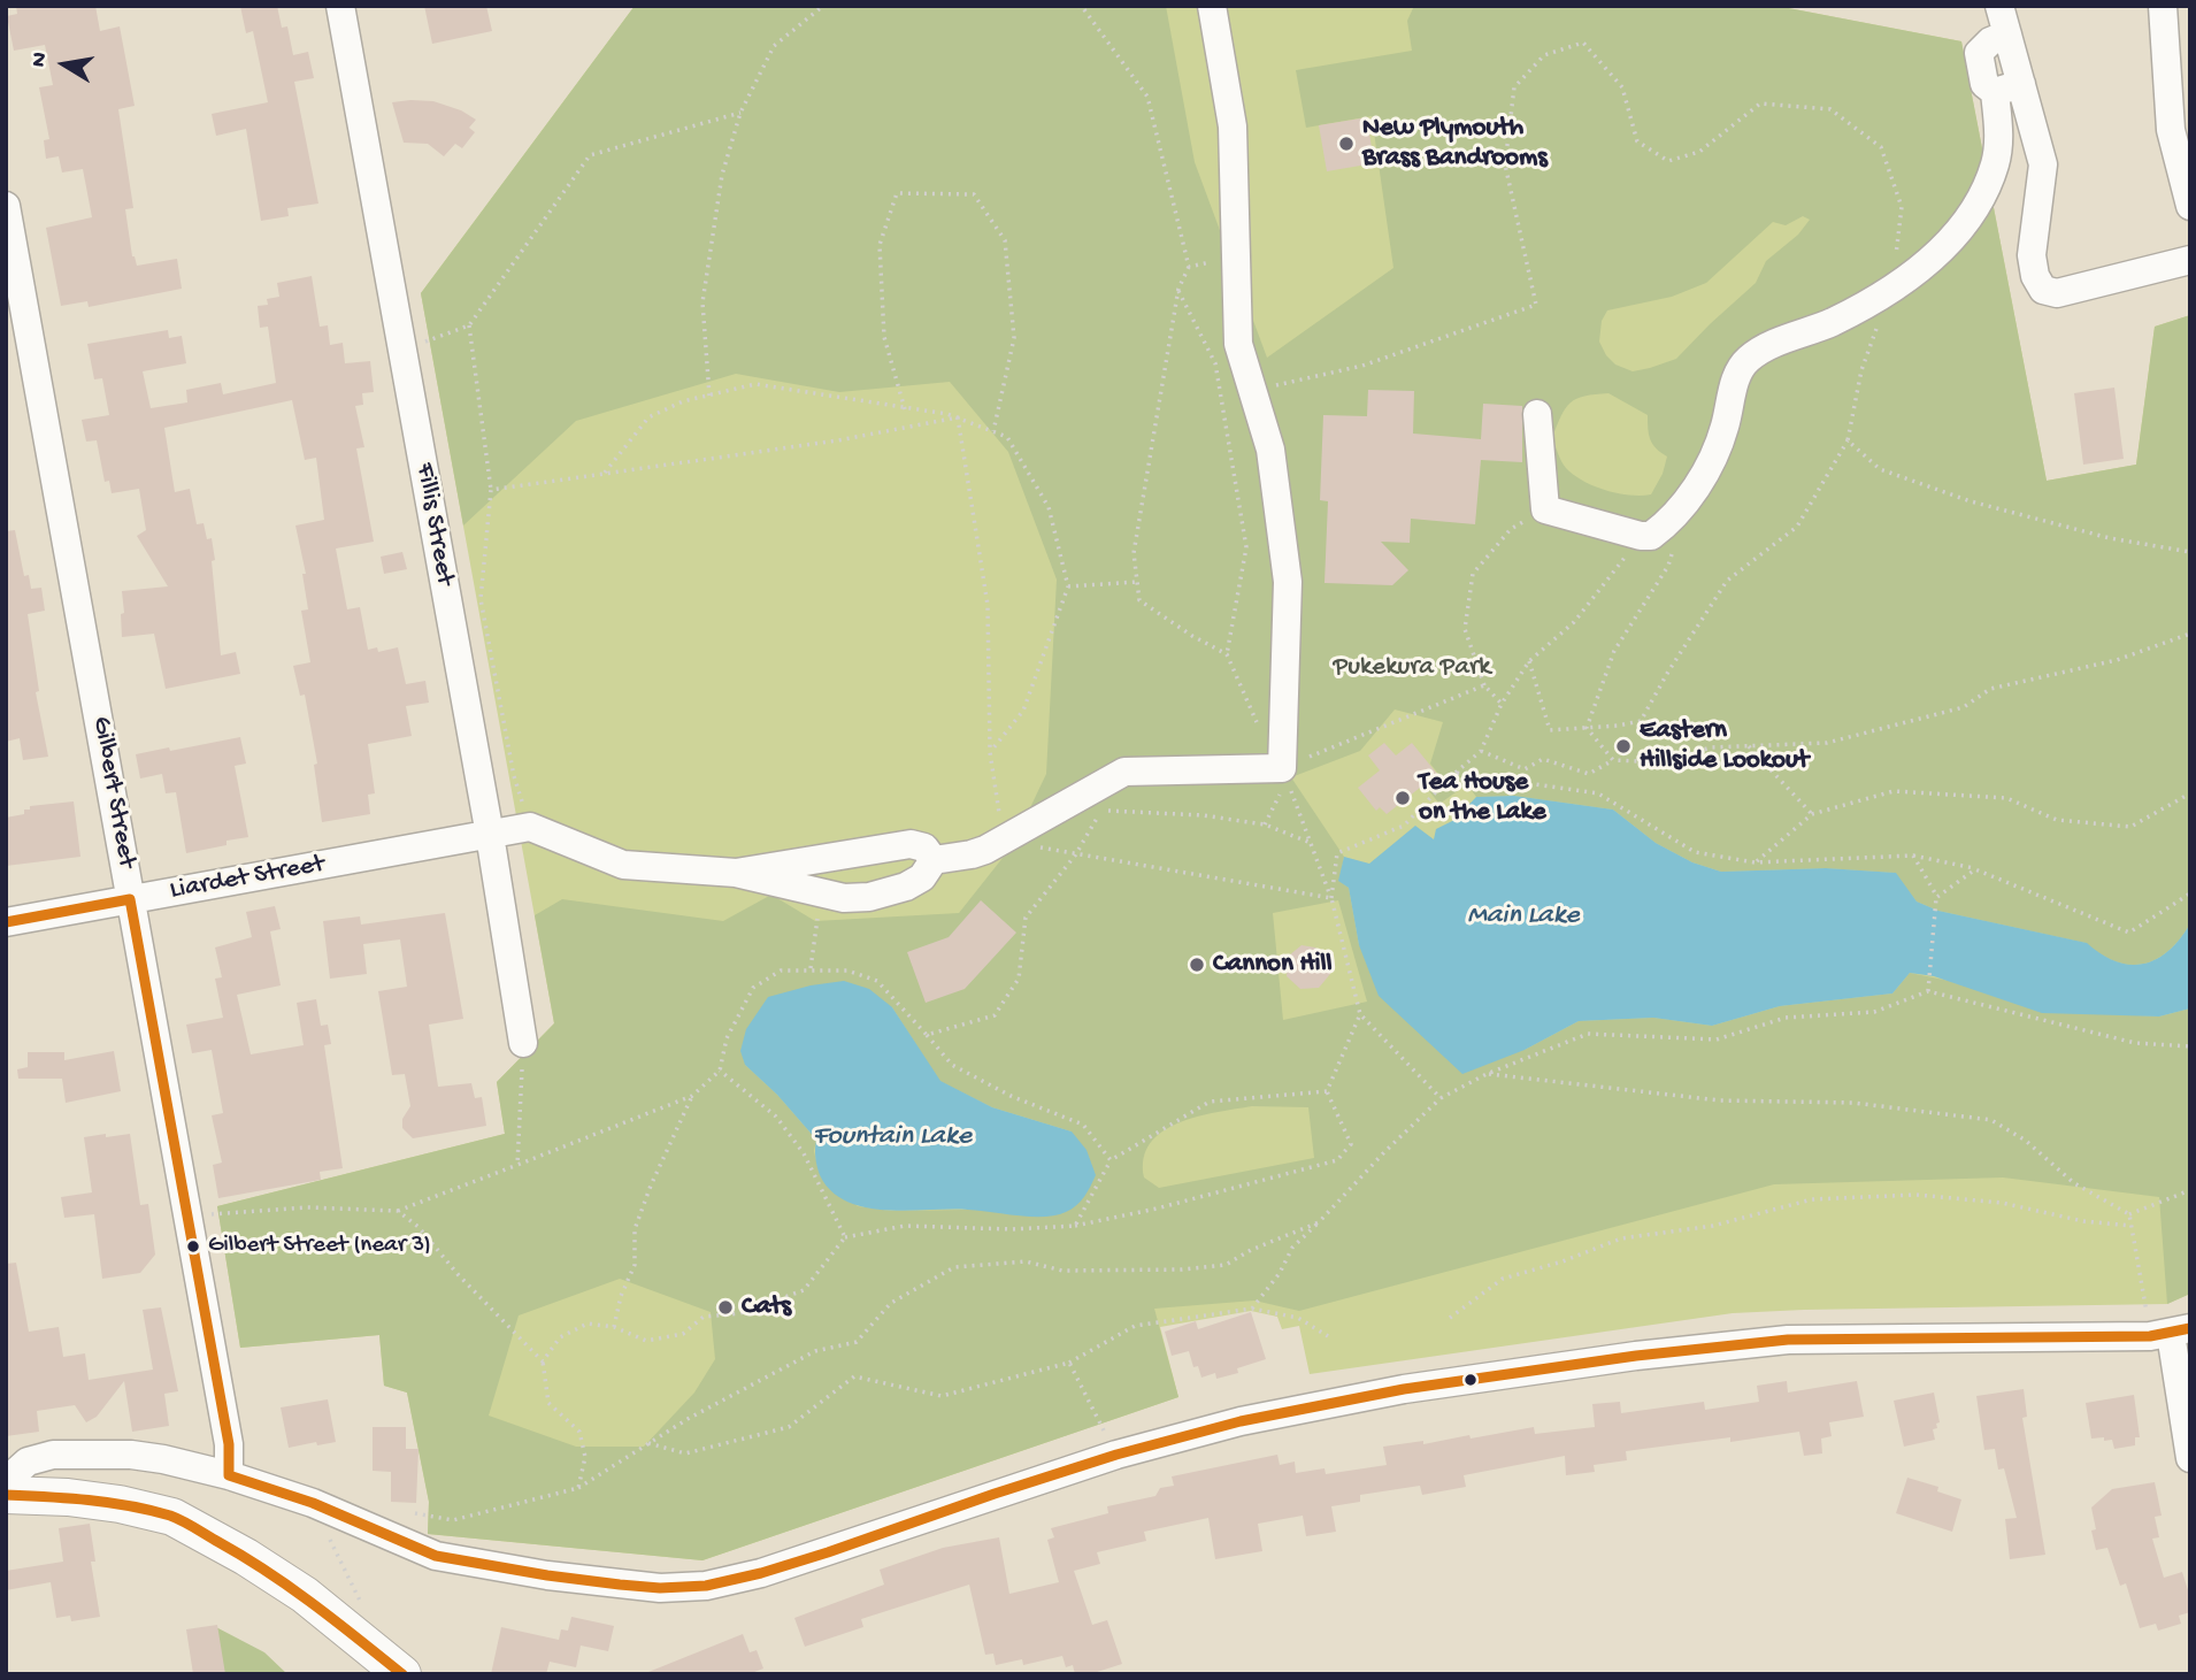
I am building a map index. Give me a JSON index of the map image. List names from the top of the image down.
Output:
{
  "streets": {
    "street": ["Fillis Street", "Gilbert Street", "Liardet Street"]
  },
  "crossings": [
    ["Fillis Street", "Liardet Street"],
    ["Gilbert Street", "Liardet Street"]
  ],
  "water": ["Main Lake", "Fountain Lake"],
  "parks": ["Pukekura Park"],
  "places": [
    "New Plymouth Brass Bandrooms",
    "Eastern Hillside Lookout",
    "Tea House on the Lake",
    "Cannon Hill",
    "Gilbert Street (near 3)",
    "Cats"
  ],
  "north": "left"
}
